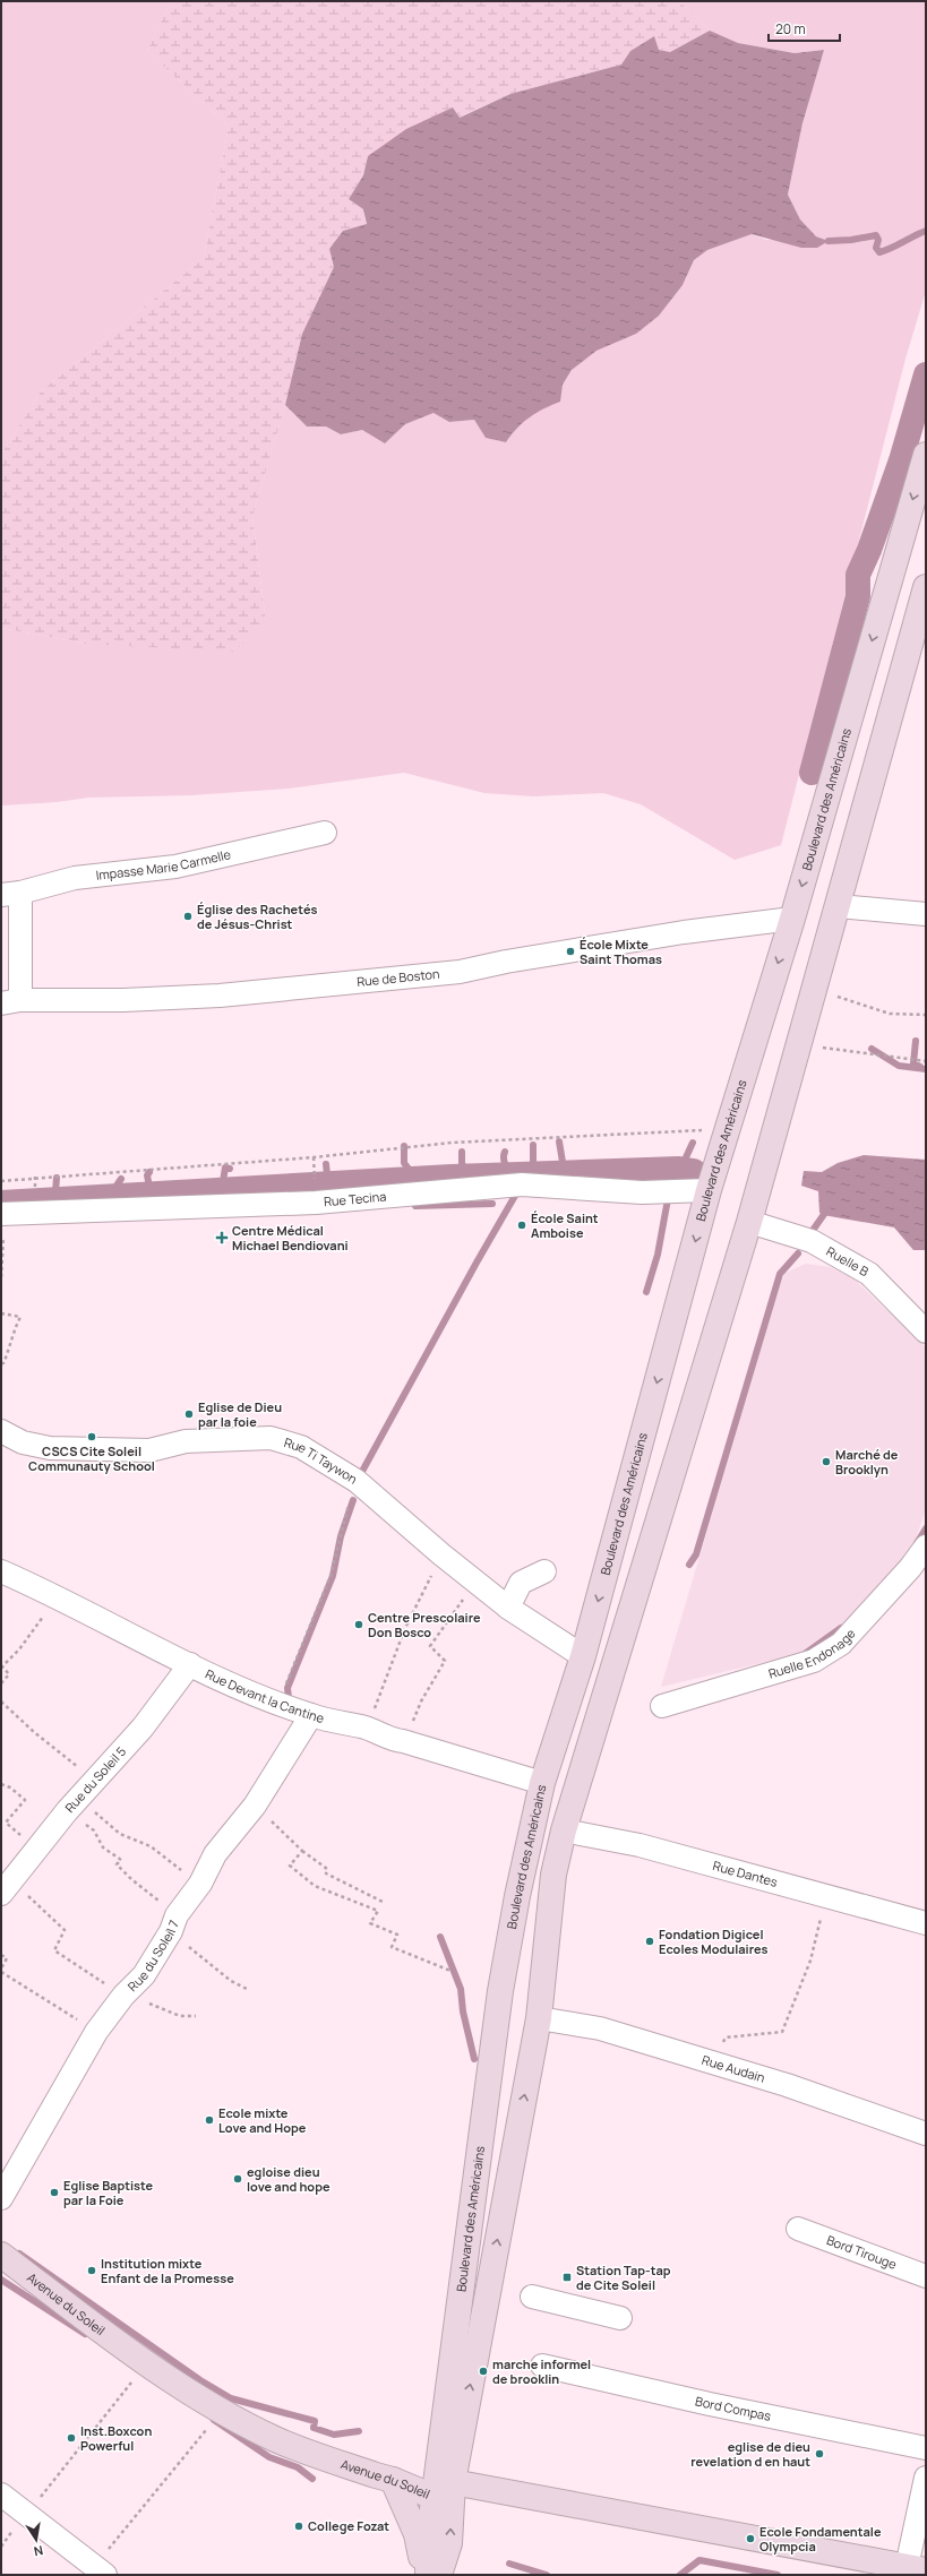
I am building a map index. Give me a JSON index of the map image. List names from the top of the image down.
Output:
{
  "streets": {
    "main road": ["Boulevard des Américains", "Avenue du Soleil"],
    "street": [
      "Impasse Marie Carmelle",
      "Rue de Boston",
      "Rue Tecina",
      "Ruelle B",
      "Rue Ti Taywon",
      "Ruelle Endonage",
      "Rue Devant la Cantine",
      "Rue du Soleil 5",
      "Rue Dantes",
      "Rue du Soleil 7",
      "Rue Audain",
      "Bord Tirouge",
      "Bord Compas"
    ]
  },
  "crossings": [
    ["Boulevard des Américains", "Rue de Boston"],
    ["Boulevard des Américains", "Rue Tecina"],
    ["Boulevard des Américains", "Ruelle B"],
    ["Boulevard des Américains", "Rue Ti Taywon"],
    ["Boulevard des Américains", "Rue Devant la Cantine"],
    ["Boulevard des Américains", "Rue Dantes"],
    ["Boulevard des Américains", "Rue Audain"],
    ["Boulevard des Américains", "Avenue du Soleil"],
    ["Rue Devant la Cantine", "Rue du Soleil 5"],
    ["Rue Devant la Cantine", "Rue du Soleil 7"]
  ],
  "places": {
    "other": [
      "Église des Rachetés de Jésus-Christ",
      "École Mixte Saint Thomas",
      "École Saint Amboise",
      "Eglise de Dieu par la foie",
      "CSCS Cite Soleil Communauty School",
      "Marché de Brooklyn",
      "Centre Prescolaire Don Bosco",
      "Fondation Digicel Ecoles Modulaires",
      "Ecole mixte Love and Hope",
      "egloise dieu love and hope",
      "Eglise Baptiste par la Foie",
      "Institution mixte Enfant de la Promesse",
      "marche informel de brooklin",
      "Inst.Boxcon Powerful",
      "eglise de dieu revelation d en haut",
      "College Fozat",
      "Ecole Fondamentale Olympcia"
    ],
    "health": ["Centre Médical Michael Bendiovani"],
    "transit": ["Station Tap-tap de Cite Soleil"]
  },
  "scale_bar": "20 m",
  "north": "bottom"
}
